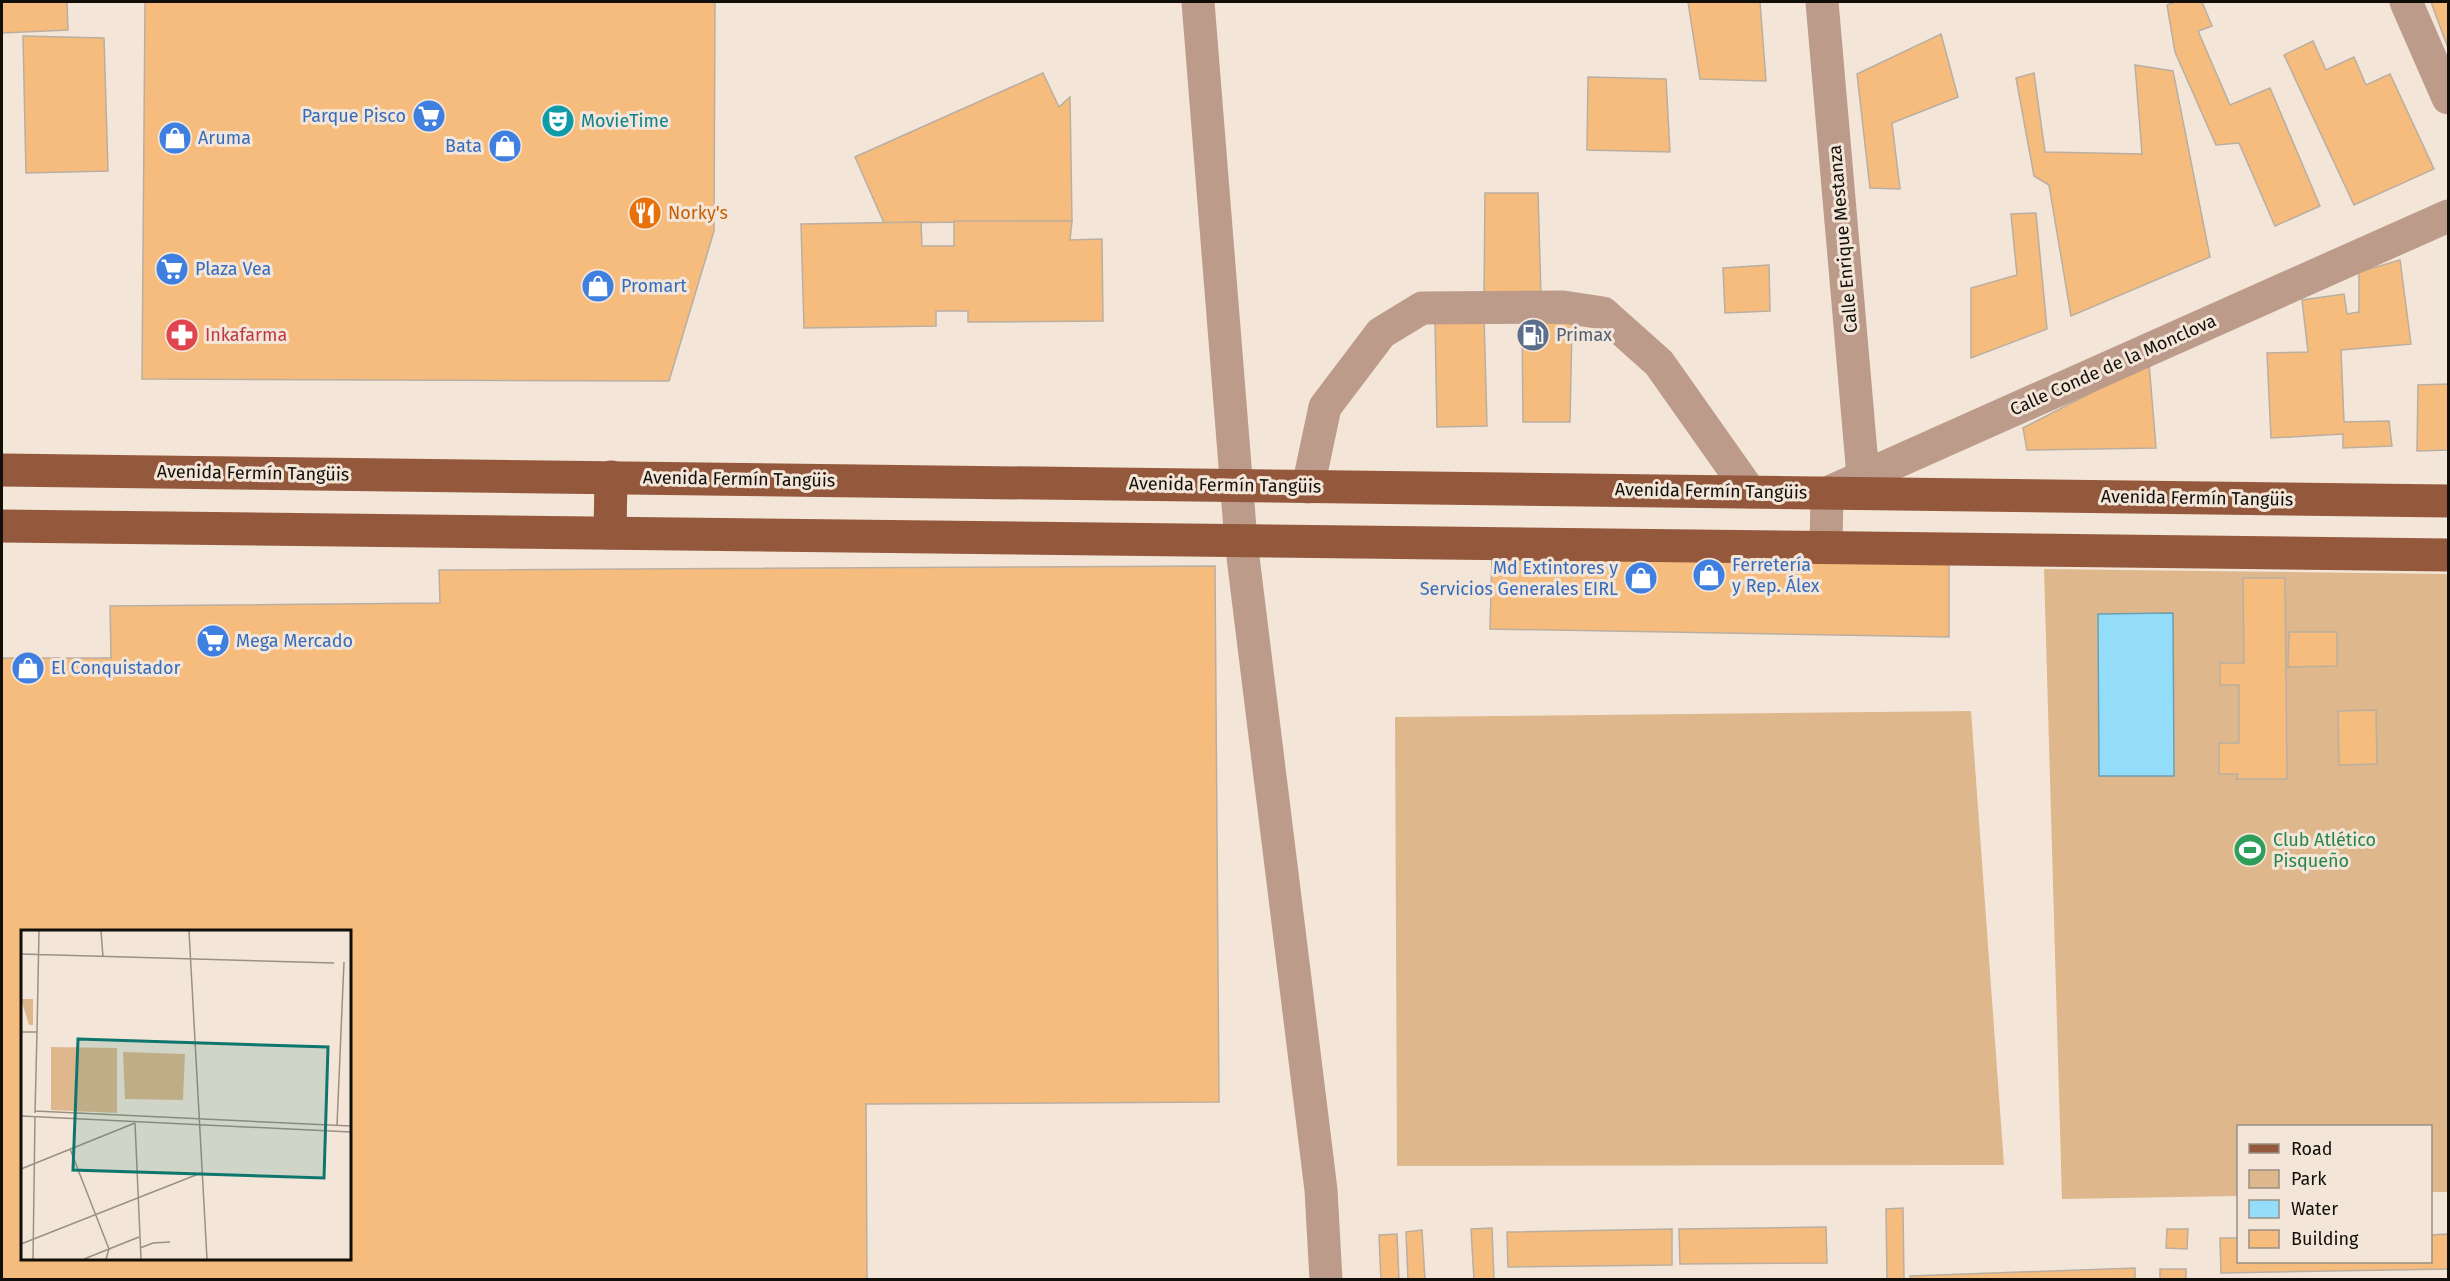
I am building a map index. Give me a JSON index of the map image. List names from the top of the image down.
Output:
{
  "streets": {
    "main road": ["Avenida Fermín Tangüis"],
    "street": ["Calle Enrique Mestanza", "Calle Conde de la Monclova"]
  },
  "crossings": [
    ["Calle Enrique Mestanza", "Calle Conde de la Monclova"],
    ["Calle Conde de la Monclova", "Avenida Fermín Tangüis"]
  ],
  "places": {
    "supermarket": ["Parque Pisco", "Plaza Vea", "Mega Mercado"],
    "theatre": ["MovieTime"],
    "shop": [
      "Aruma",
      "Bata",
      "Promart",
      "Ferretería y Rep. Álex",
      "Md Extintores y Servicios Generales EIRL",
      "El Conquistador"
    ],
    "restaurant": ["Norky's"],
    "pharmacy": ["Inkafarma"],
    "fuel station": ["Primax"],
    "sports": ["Club Atlético Pisqueño"]
  },
  "legend": [
    "Road",
    "Park",
    "Water",
    "Building"
  ]
}
